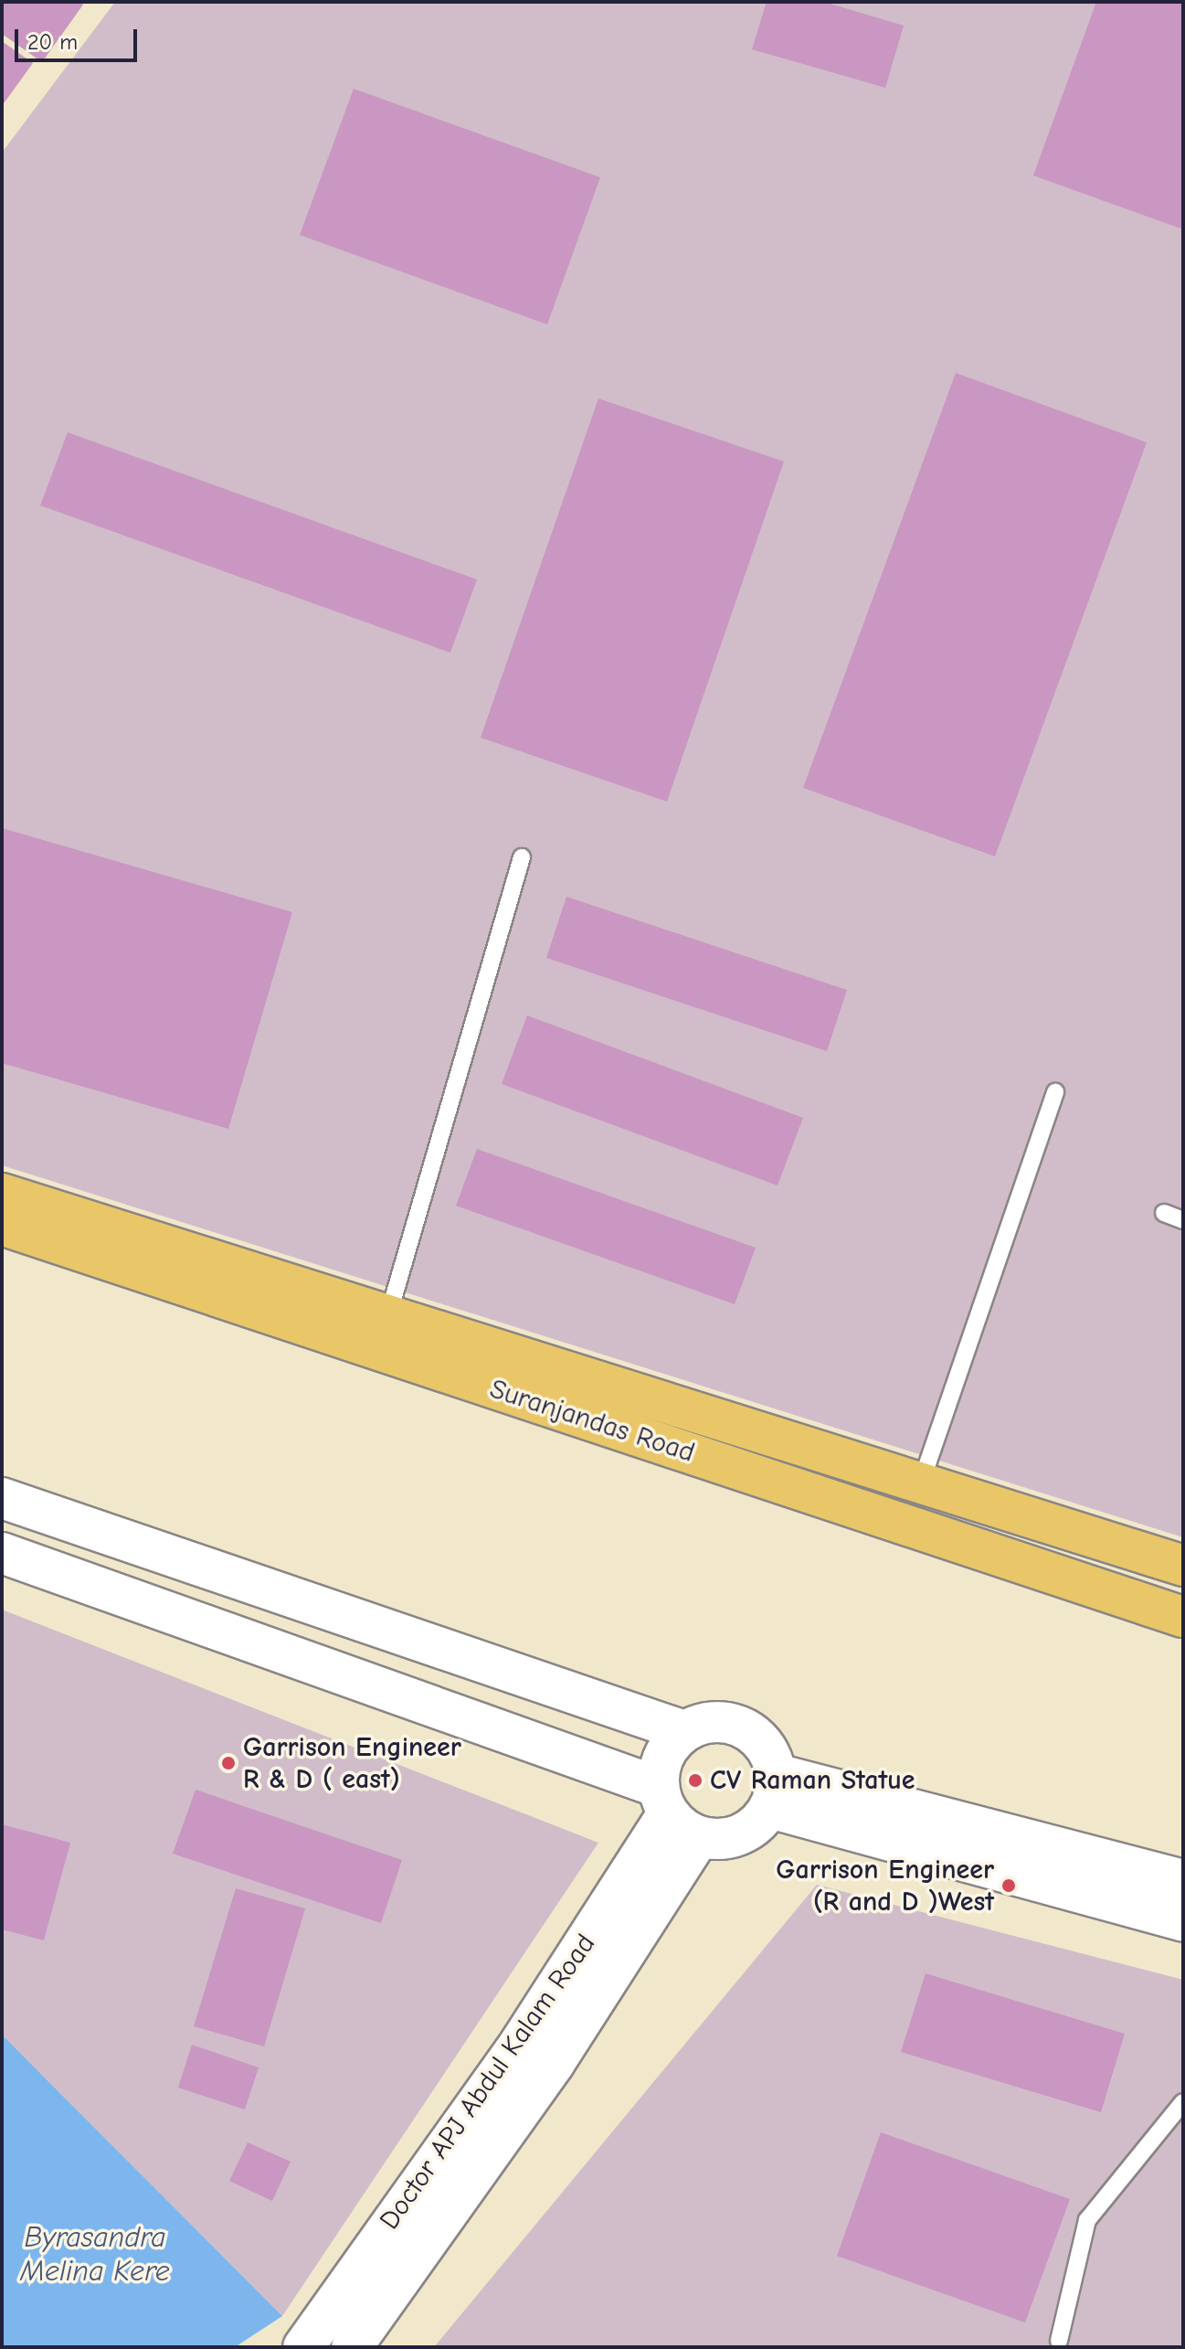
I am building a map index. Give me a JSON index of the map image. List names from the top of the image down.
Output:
{
  "streets": {
    "main road": ["Suranjandas Road"],
    "street": ["Doctor APJ Abdul Kalam Road"]
  },
  "water": ["Byrasandra Melina Kere"],
  "places": ["Garrison Engineer R & D ( east)", "CV Raman Statue", "Garrison Engineer (R and D )West"],
  "scale_bar": "20 m"
}
